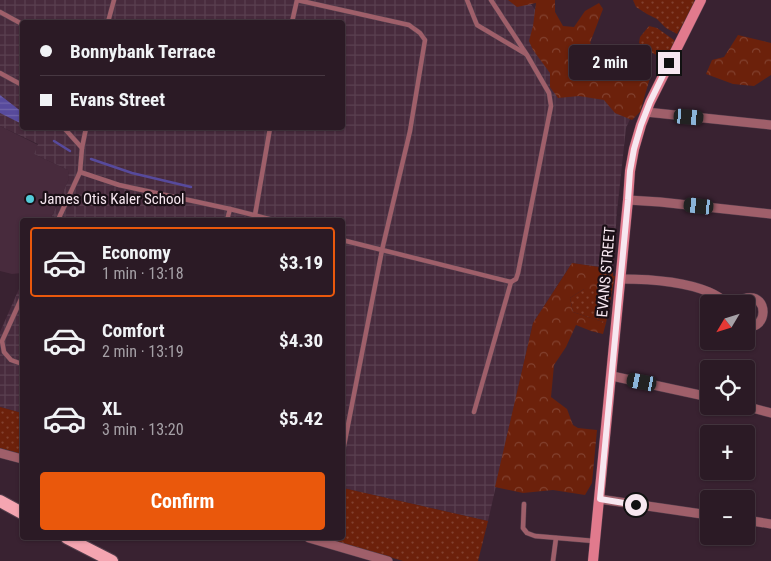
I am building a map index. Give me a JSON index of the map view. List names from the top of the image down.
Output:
{
  "streets": {
    "street": ["EVANS STREET"]
  },
  "places": ["James Otis Kaler School"],
  "north": "bottom left",
  "page": {
    "banner": ["Bonnybank Terrace", "Evans Street"],
    "bubble": "2 min",
    "list": [
      {
        "name": "Economy",
        "note": "1 min · 13:18",
        "value": "$3.19"
      },
      {
        "name": "Comfort",
        "note": "2 min · 13:19",
        "value": "$4.30"
      },
      {
        "name": "XL",
        "note": "3 min · 13:20",
        "value": "$5.42"
      }
    ],
    "map_buttons": ["+", "−"],
    "buttons": "Confirm"
  }
}
